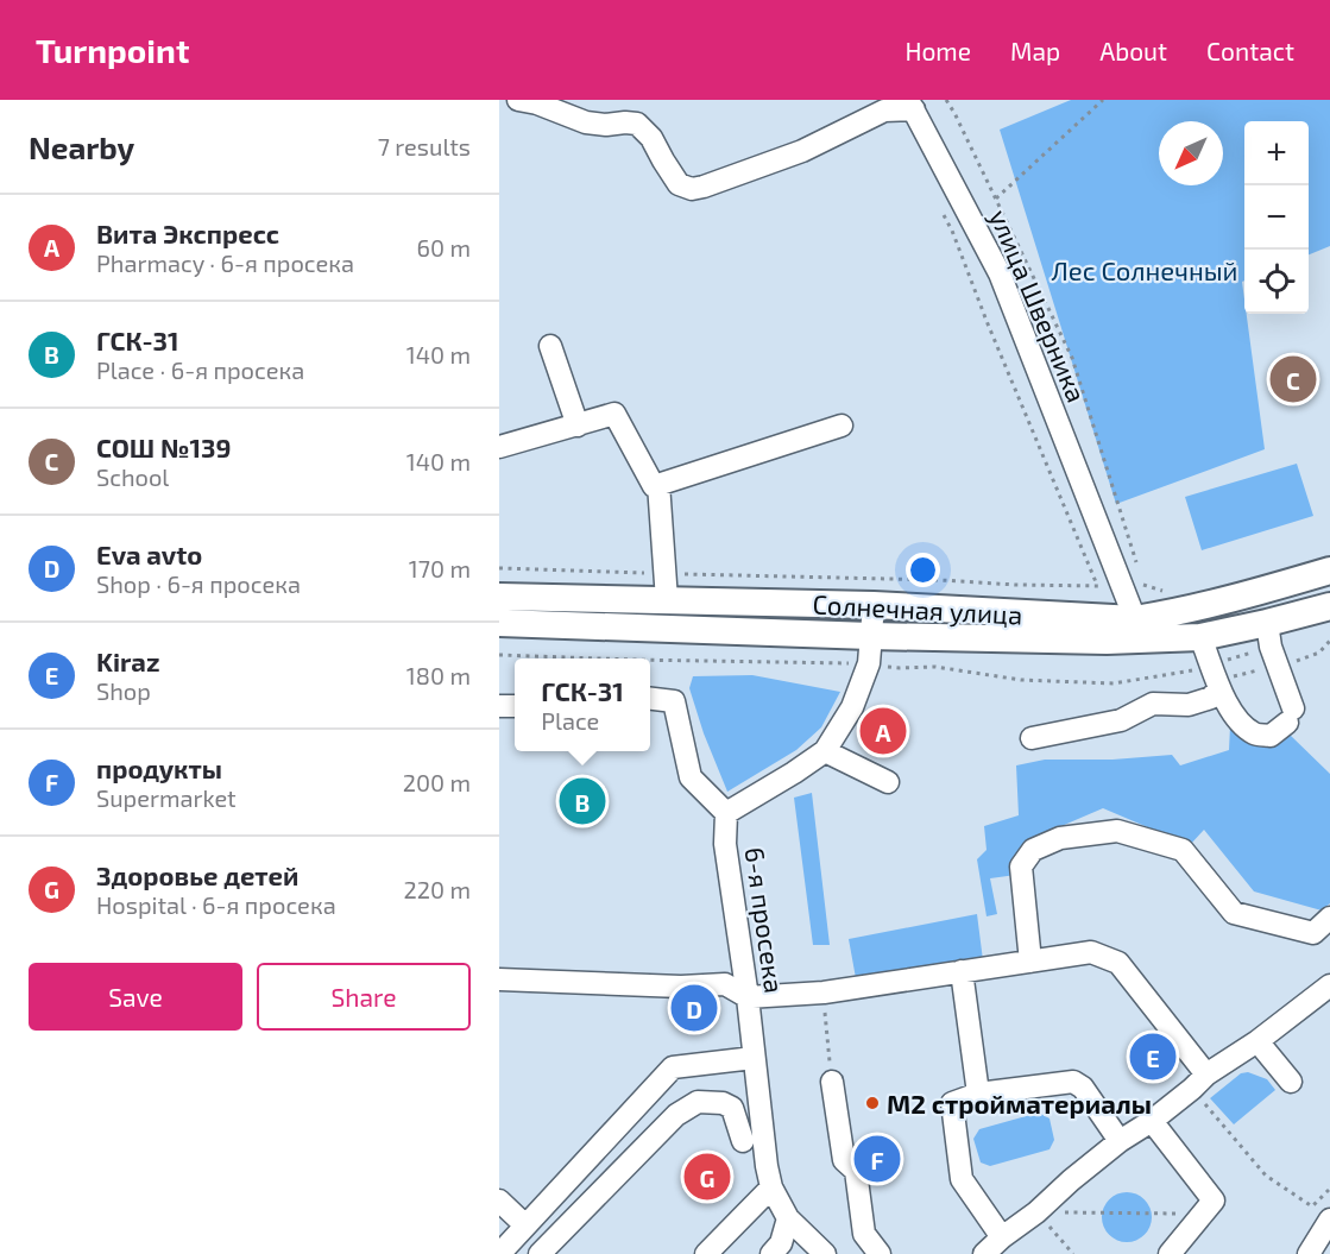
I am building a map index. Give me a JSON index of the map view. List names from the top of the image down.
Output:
{
  "streets": {
    "main road": ["Солнечная улица"],
    "street": ["улица Шверника", "6-я просека"]
  },
  "crossings": [
    ["улица Шверника", "Солнечная улица"],
    ["Солнечная улица", "6-я просека"]
  ],
  "parks": ["Лес Солнечный"],
  "places": ["М2 стройматериалы"],
  "north": "bottom left",
  "page": {
    "header": "Turnpoint",
    "nav": [
      "Home",
      "Map",
      "About",
      "Contact"
    ],
    "heading": ["Nearby", "7 results"],
    "map_buttons": ["+", "−"],
    "list": [
      {
        "mark": "A",
        "name": "Вита Экспресс",
        "note": "Pharmacy · 6-я просека",
        "value": "60 m"
      },
      {
        "mark": "B",
        "name": "ГСК-31",
        "note": "Place · 6-я просека",
        "value": "140 m"
      },
      {
        "mark": "C",
        "name": "СОШ №139",
        "note": "School",
        "value": "140 m"
      },
      {
        "mark": "D",
        "name": "Eva avto",
        "note": "Shop · 6-я просека",
        "value": "170 m"
      },
      {
        "mark": "E",
        "name": "Kiraz",
        "note": "Shop",
        "value": "180 m"
      },
      {
        "mark": "F",
        "name": "продукты",
        "note": "Supermarket",
        "value": "200 m"
      },
      {
        "mark": "G",
        "name": "Здоровье детей",
        "note": "Hospital · 6-я просека",
        "value": "220 m"
      }
    ],
    "pins": [
      "C",
      "A",
      "B",
      "D",
      "E",
      "F",
      "G"
    ],
    "popup": ["ГСК-31", "Place"],
    "buttons": ["Save", "Share"]
  }
}
